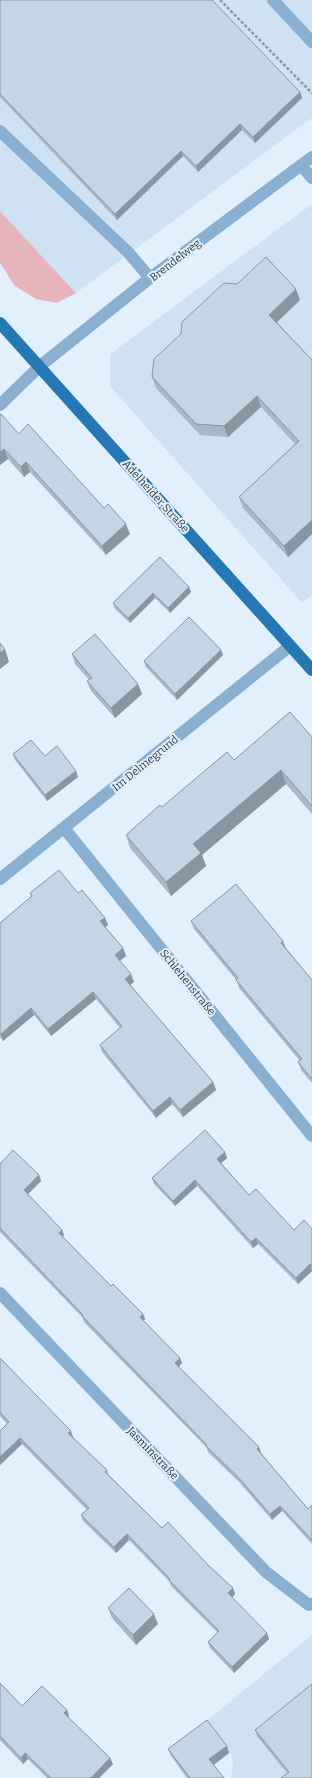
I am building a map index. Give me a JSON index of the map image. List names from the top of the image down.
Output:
{
  "streets": {
    "main road": ["Adelheider Straße"],
    "street": [
      "Brendelweg",
      "Im Delmegrund",
      "Schlehenstraße",
      "Jasminstraße"
    ]
  },
  "crossings": [
    ["Brendelweg", "Adelheider Straße"],
    ["Adelheider Straße", "Im Delmegrund"],
    ["Im Delmegrund", "Schlehenstraße"]
  ]
}
